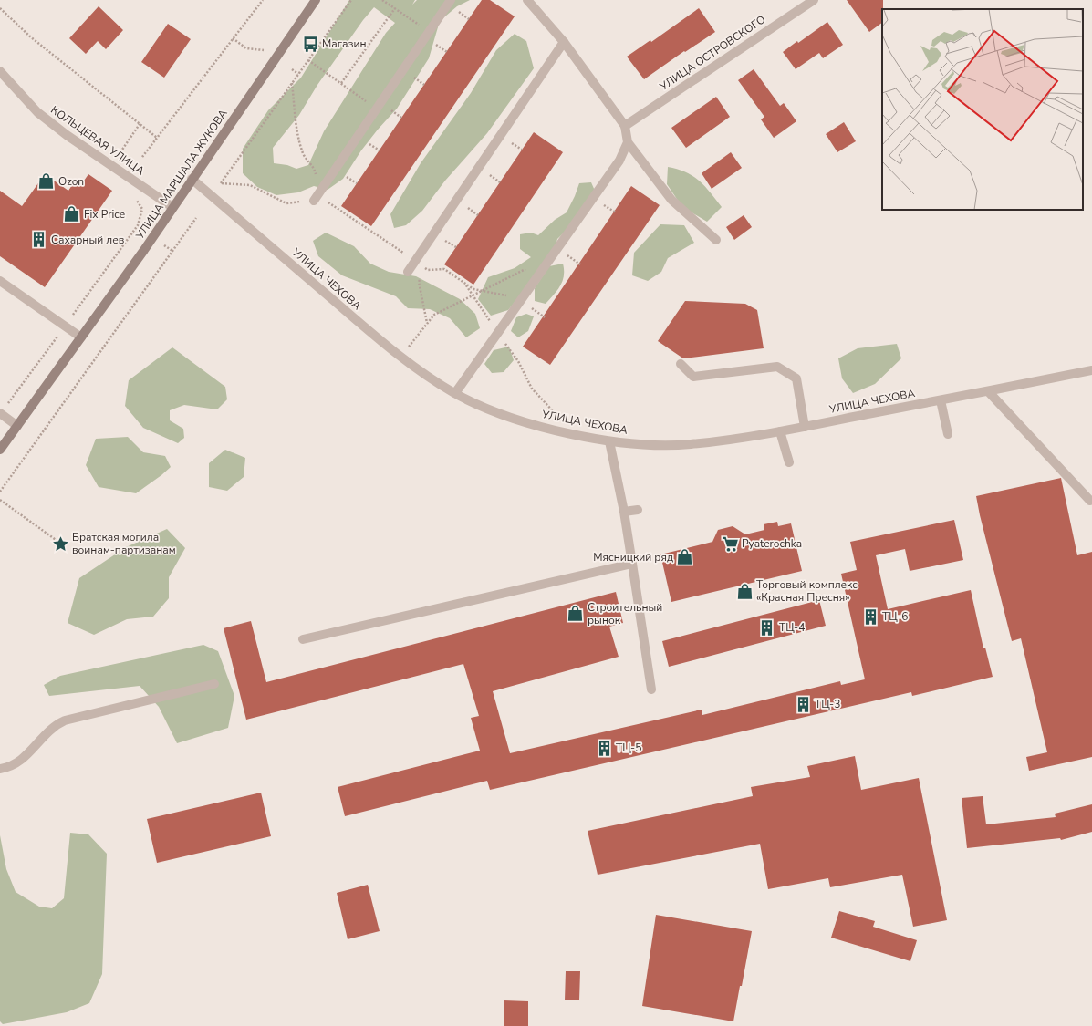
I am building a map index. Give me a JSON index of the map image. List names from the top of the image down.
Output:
{
  "streets": {
    "main road": ["УЛИЦА МАРШАЛА ЖУКОВА"],
    "street": ["УЛИЦА ОСТРОВСКОГО", "КОЛЬЦЕВАЯ УЛИЦА", "УЛИЦА ЧЕХОВА"]
  },
  "crossings": [
    ["КОЛЬЦЕВАЯ УЛИЦА", "УЛИЦА МАРШАЛА ЖУКОВА"],
    ["УЛИЦА МАРШАЛА ЖУКОВА", "УЛИЦА ЧЕХОВА"]
  ],
  "places": {
    "bus stop": ["Магазин"],
    "shop": [
      "Ozon",
      "Fix Price",
      "Мясницкий ряд",
      "Торговый комплекс «Красная Пресня»",
      "Строительный рынок"
    ],
    "building": [
      "Сахарный лев",
      "ТЦ-6",
      "ТЦ-4",
      "ТЦ-3",
      "ТЦ-5"
    ],
    "place": ["Братская могила воинам-партизанам"],
    "supermarket": ["Pyaterochka"]
  }
}
